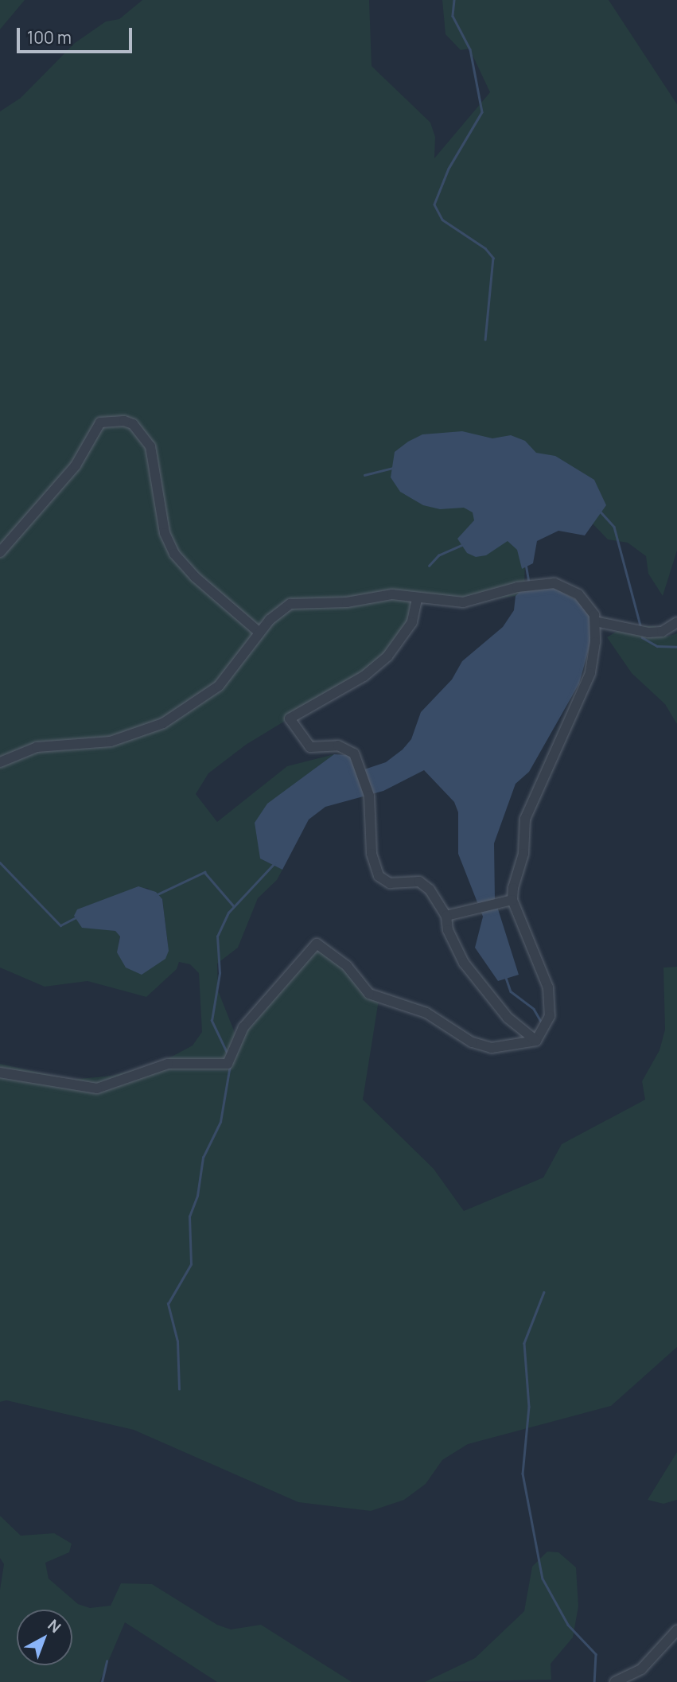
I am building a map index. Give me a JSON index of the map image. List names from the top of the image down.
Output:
{
  "scale_bar": "100 m",
  "north": "top right"
}
